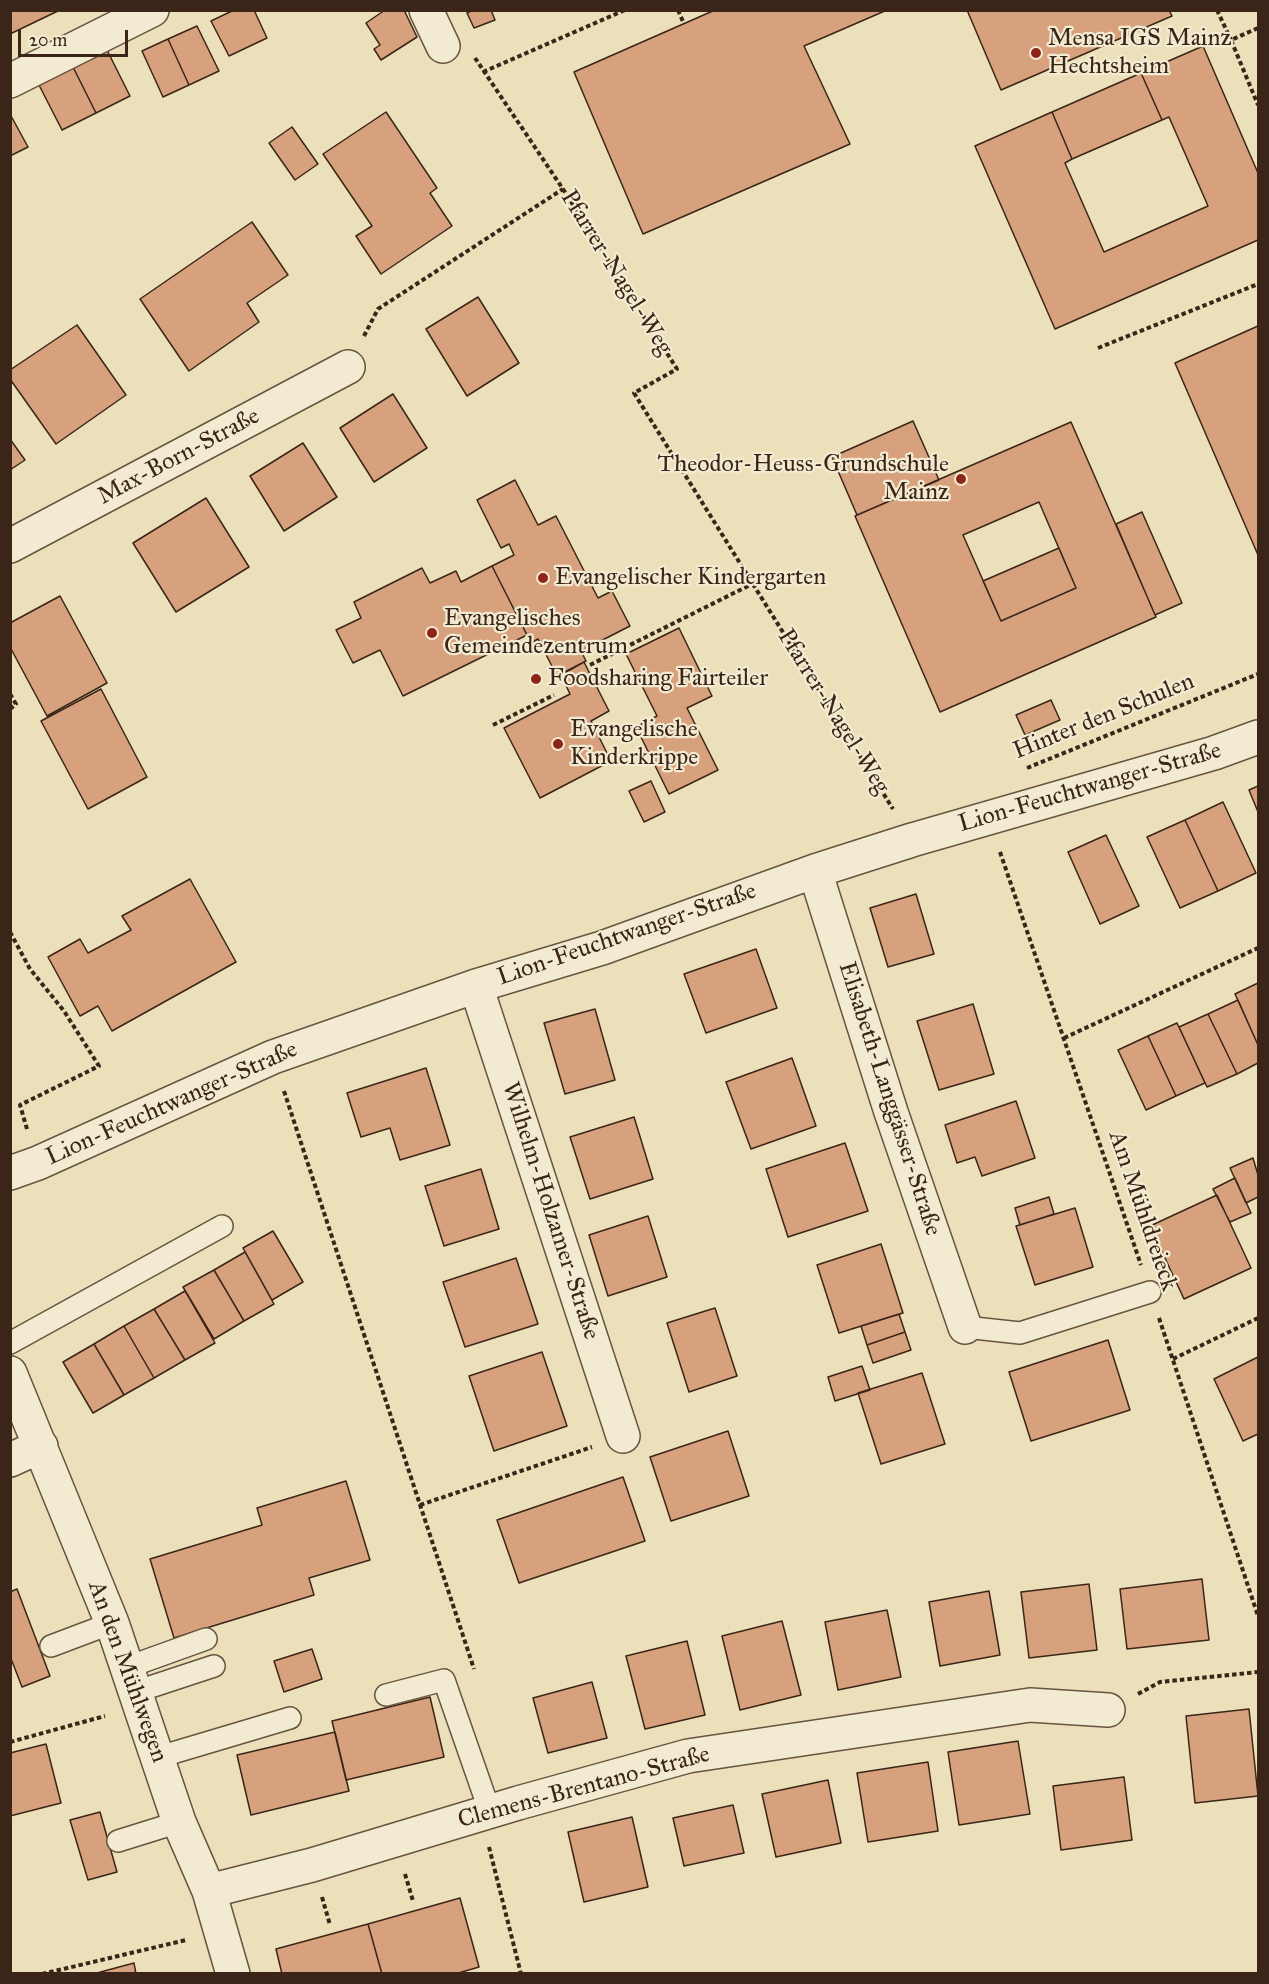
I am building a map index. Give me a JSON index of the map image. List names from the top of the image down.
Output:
{
  "streets": {
    "street": [
      "Max-Born-Straße",
      "Lion-Feuchtwanger-Straße",
      "Elisabeth-Langgässer-Straße",
      "Wilhelm-Holzamer-Straße",
      "An den Mühlwegen",
      "Clemens-Brentano-Straße"
    ],
    "path": ["Pfarrer-Nagel-Weg", "Hinter den Schulen", "Am Mühldreieck"]
  },
  "crossings": [
    ["Pfarrer-Nagel-Weg", "Lion-Feuchtwanger-Straße"],
    ["Lion-Feuchtwanger-Straße", "Elisabeth-Langgässer-Straße"],
    ["Lion-Feuchtwanger-Straße", "Wilhelm-Holzamer-Straße"],
    ["Lion-Feuchtwanger-Straße", "Am Mühldreieck"],
    ["An den Mühlwegen", "Clemens-Brentano-Straße"]
  ],
  "places": [
    "Mensa IGS Mainz Hechtsheim",
    "Theodor-Heuss-Grundschule Mainz",
    "Evangelischer Kindergarten",
    "Evangelisches Gemeindezentrum",
    "Foodsharing Fairteiler",
    "Evangelische Kinderkrippe"
  ],
  "scale_bar": "20 m"
}
